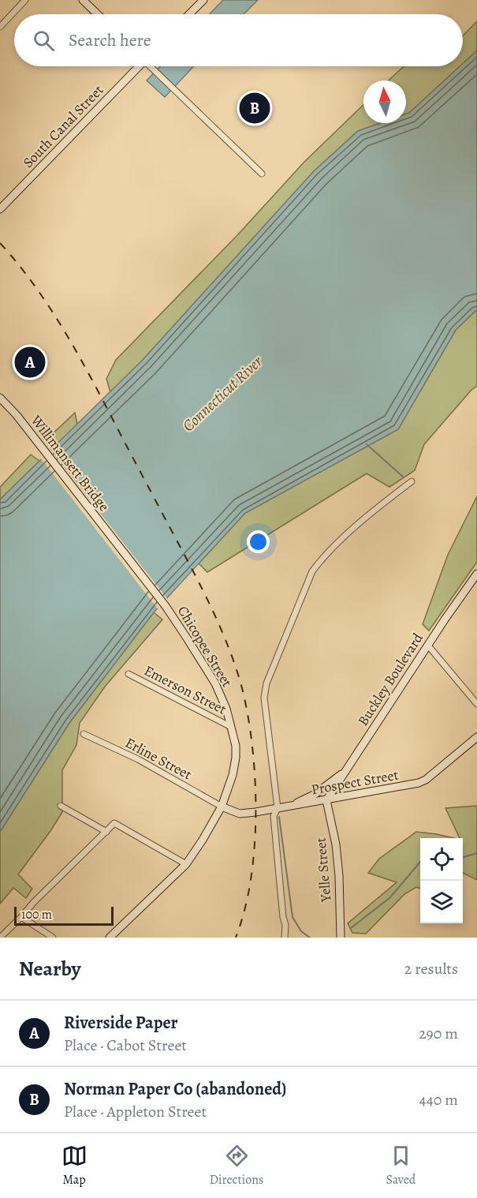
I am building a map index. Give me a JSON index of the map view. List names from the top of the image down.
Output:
{
  "streets": {
    "main road": [
      "South Canal Street",
      "Willimansett Bridge",
      "Chicopee Street",
      "Buckley Boulevard",
      "Prospect Street",
      "Yelle Street"
    ],
    "street": ["Emerson Street", "Erline Street"]
  },
  "crossings": [
    ["Willimansett Bridge", "Chicopee Street"],
    ["Chicopee Street", "Emerson Street"],
    ["Chicopee Street", "Erline Street"],
    ["Chicopee Street", "Prospect Street"],
    ["Buckley Boulevard", "Prospect Street"],
    ["Buckley Boulevard", "Yelle Street"],
    ["Erline Street", "Prospect Street"],
    ["Prospect Street", "Yelle Street"]
  ],
  "water": ["Connecticut River"],
  "scale_bar": "100 m",
  "north": "top",
  "page": {
    "search": "Search here",
    "pins": ["B", "A"],
    "scale": "100 m",
    "heading": ["Nearby", "2 results"],
    "list": [
      {
        "mark": "A",
        "name": "Riverside Paper",
        "note": "Place · Cabot Street",
        "value": "290 m"
      },
      {
        "mark": "B",
        "name": "Norman Paper Co (abandoned)",
        "note": "Place · Appleton Street",
        "value": "440 m"
      }
    ],
    "nav": ["Map", "Directions", "Saved"]
  }
}
